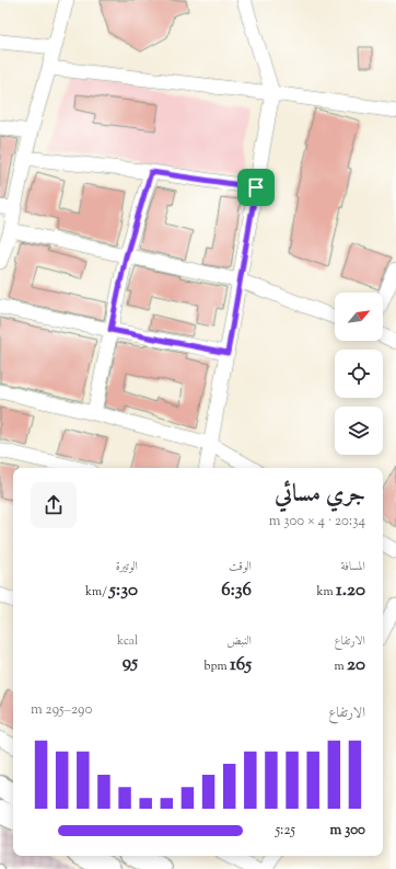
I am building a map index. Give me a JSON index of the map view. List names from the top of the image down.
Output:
{
  "north": "top right",
  "page": {
    "heading": ["جري مسائي", "20:34 · 4 × 300 m"],
    "stats": [
      ["المسافة", "1.20 km"],
      ["الوقت", "6:36"],
      ["الوتيرة", "5:30 /km"],
      ["الارتفاع", "20 m"],
      ["النبض", "165 bpm"],
      ["kcal", "95"]
    ],
    "chart": ["الارتفاع", "290–295 m"],
    "list": [
      {
        "name": "300 m",
        "note": "5:25"
      }
    ]
  }
}
